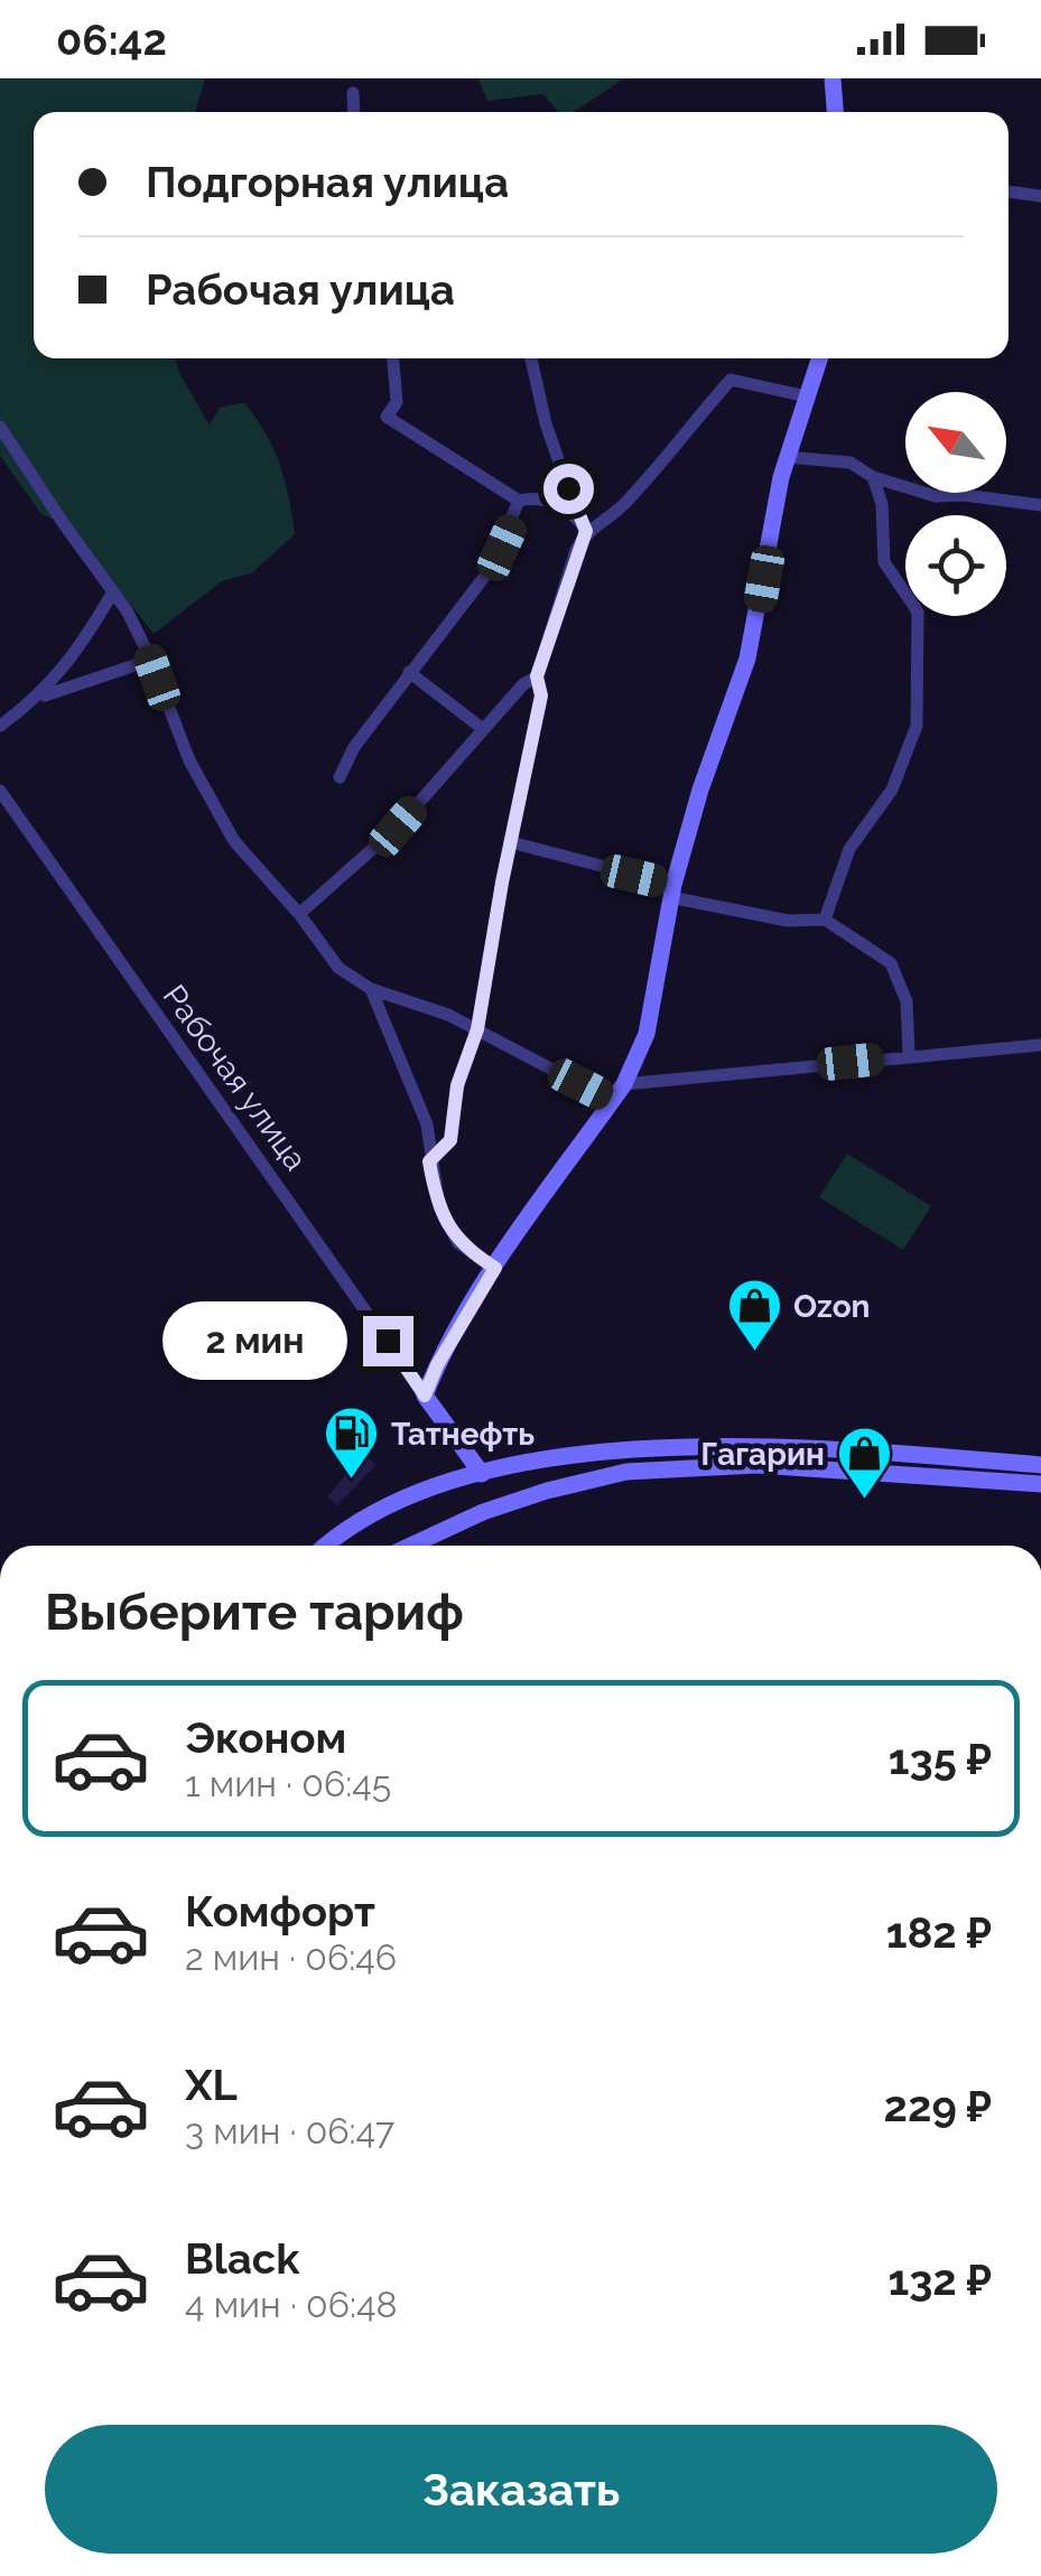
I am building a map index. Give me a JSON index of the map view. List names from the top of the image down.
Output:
{
  "streets": {
    "street": ["Рабочая улица"]
  },
  "places": {
    "shop": ["Ozon", "Гагарин"],
    "fuel station": ["Татнефть"]
  },
  "north": "top left",
  "page": {
    "status": "06:42",
    "banner": ["Подгорная улица", "Рабочая улица"],
    "bubble": "2 мин",
    "heading": "Выберите тариф",
    "list": [
      {
        "name": "Эконом",
        "note": "1 мин · 06:45",
        "value": "135 ₽"
      },
      {
        "name": "Комфорт",
        "note": "2 мин · 06:46",
        "value": "182 ₽"
      },
      {
        "name": "XL",
        "note": "3 мин · 06:47",
        "value": "229 ₽"
      },
      {
        "name": "Black",
        "note": "4 мин · 06:48",
        "value": "132 ₽"
      }
    ],
    "buttons": "Заказать"
  }
}
